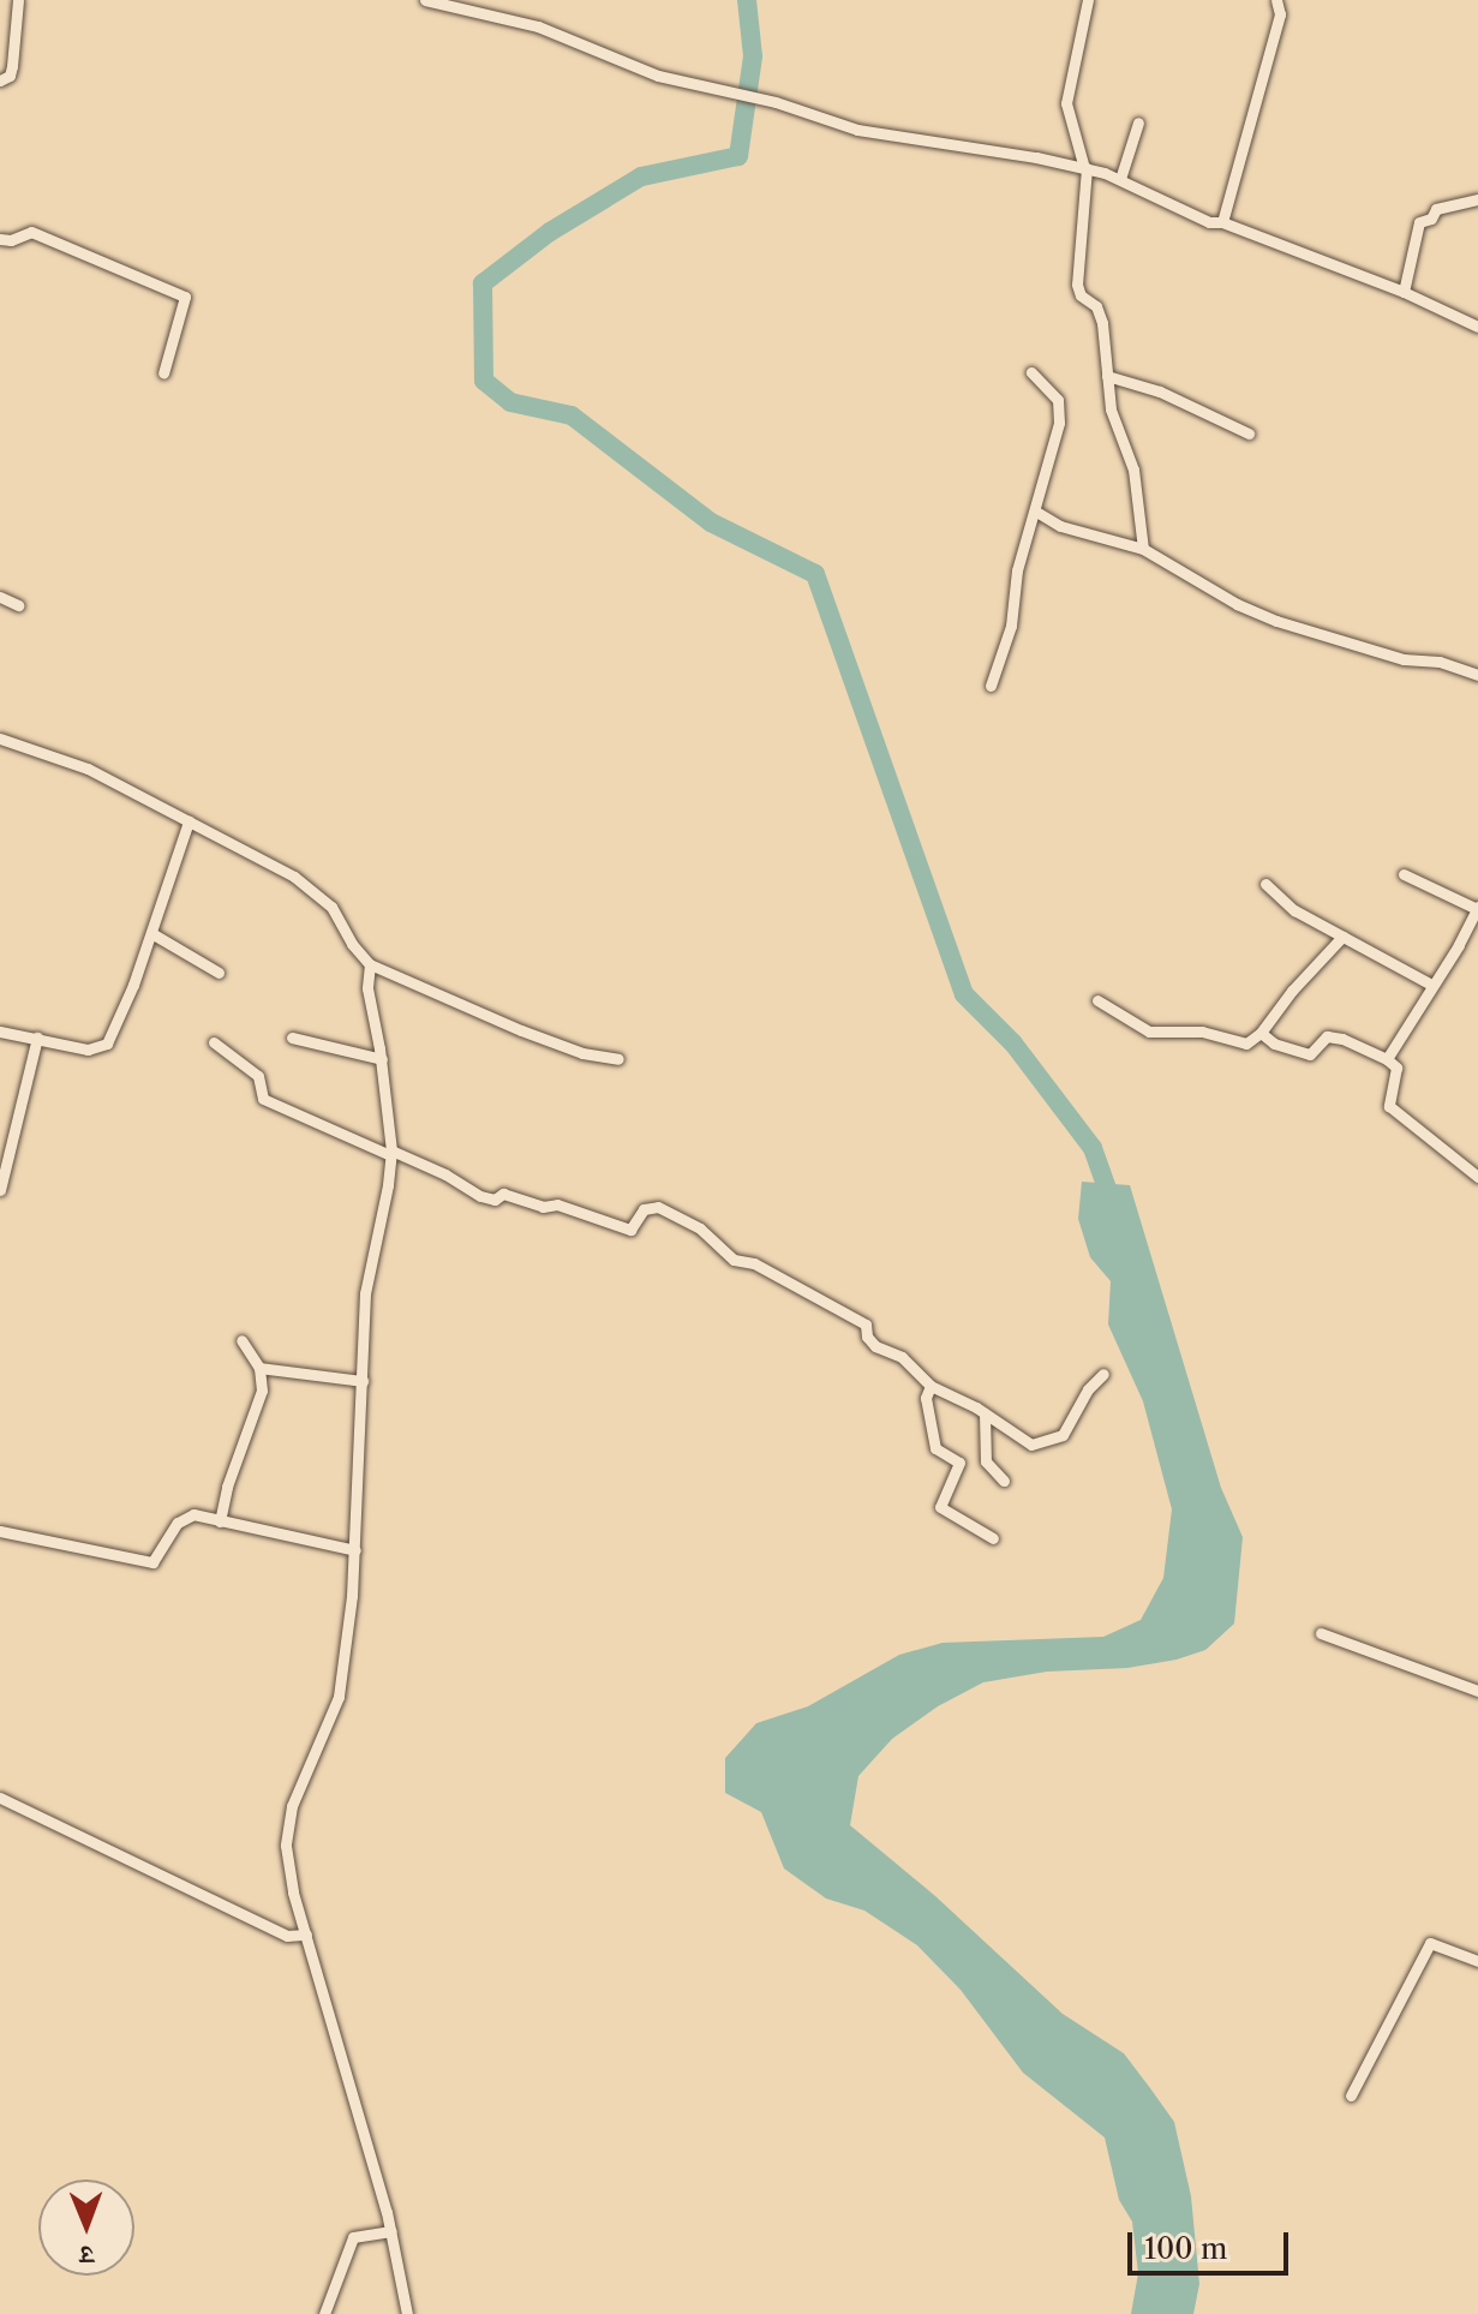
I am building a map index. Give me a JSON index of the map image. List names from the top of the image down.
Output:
{
  "scale_bar": "100 m",
  "north": "bottom"
}
